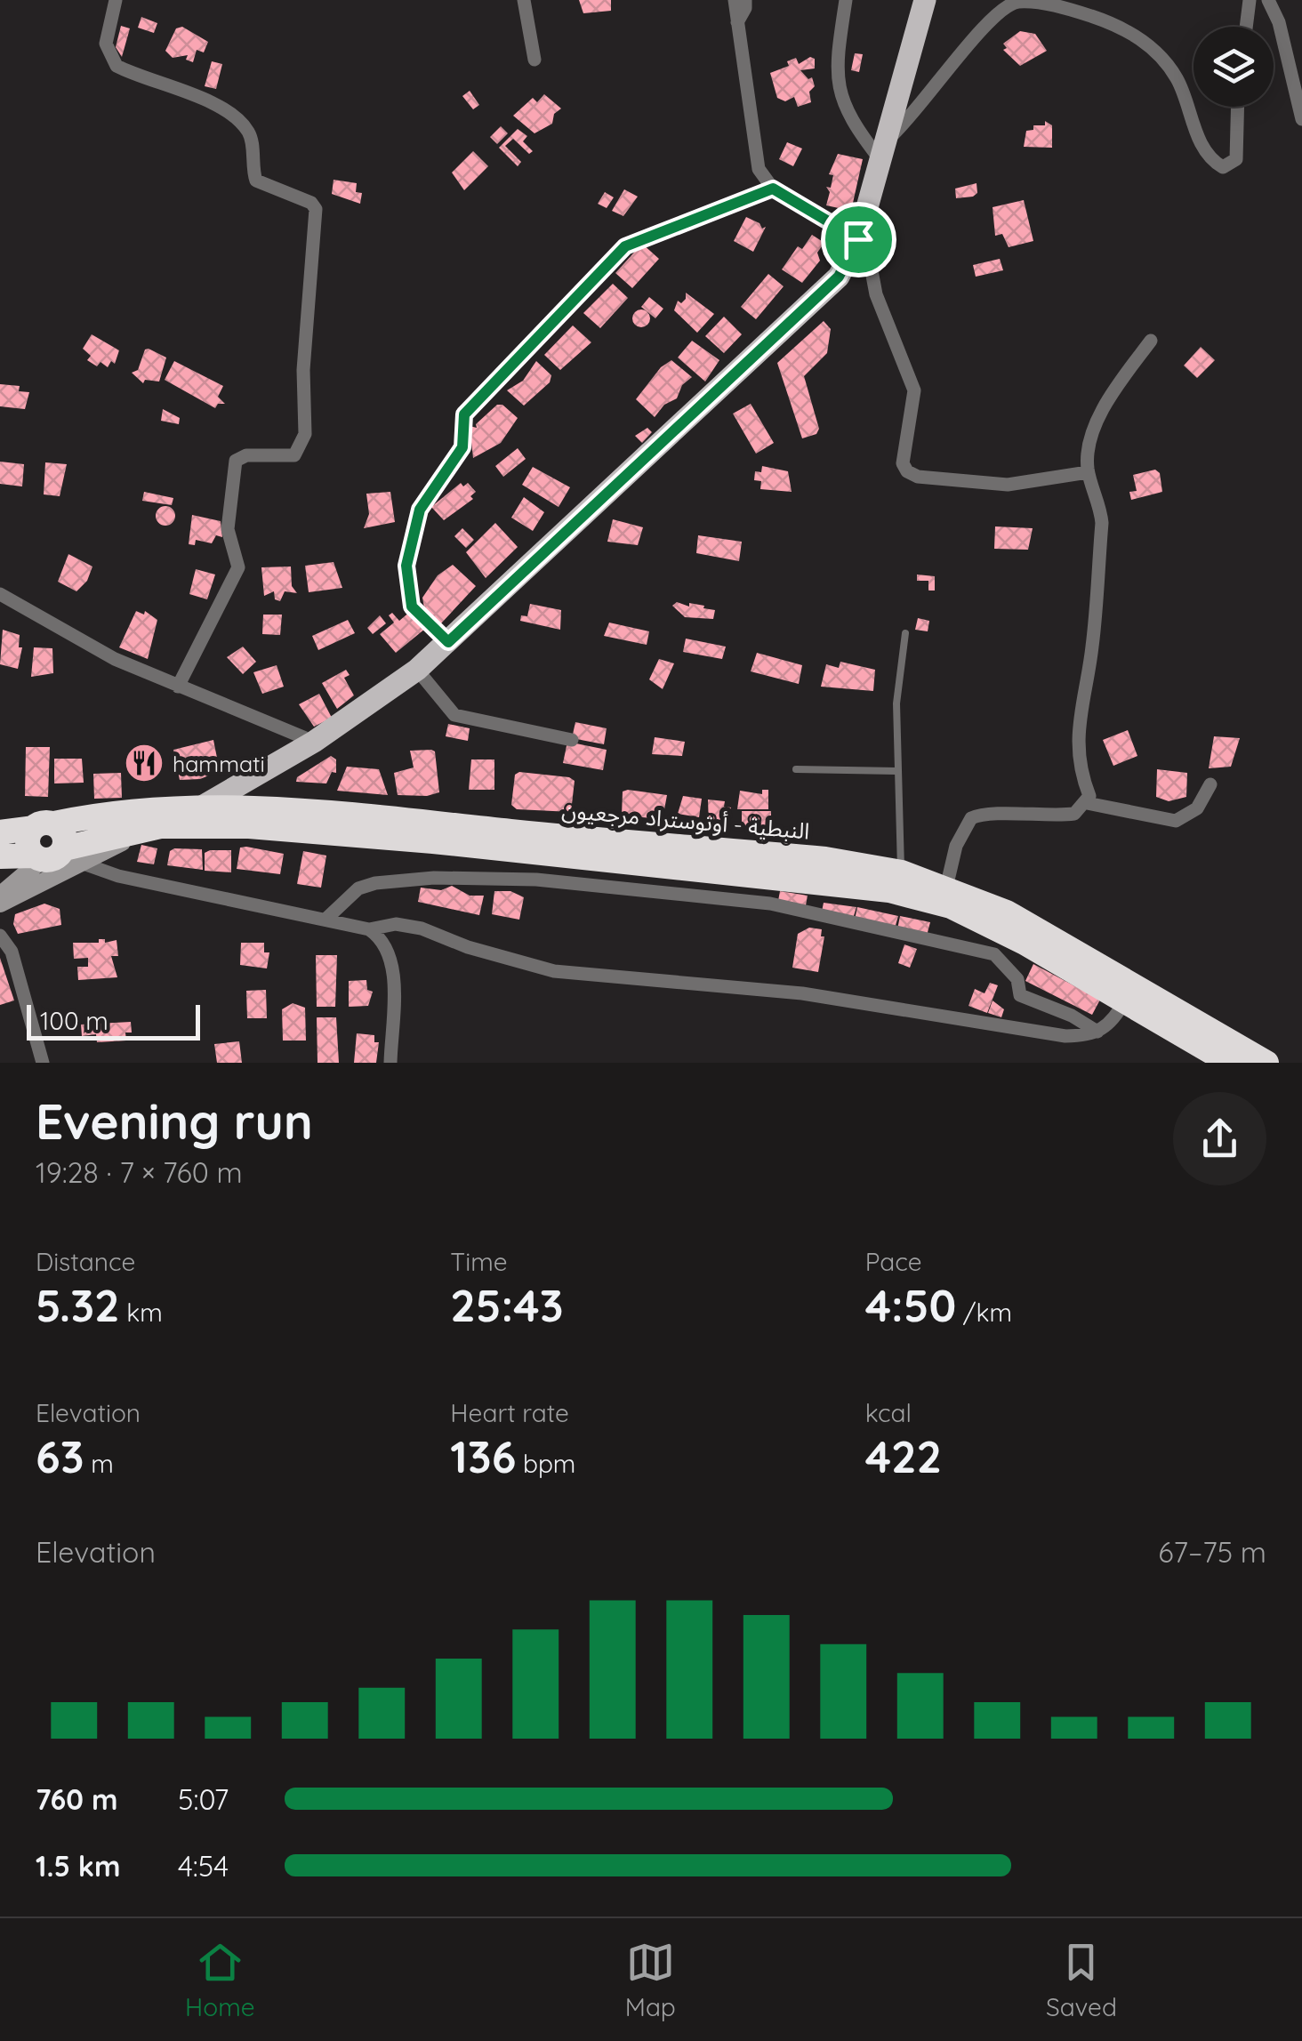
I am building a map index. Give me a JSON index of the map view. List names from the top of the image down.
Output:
{
  "streets": {
    "highway": ["النبطية - أوتوستراد مرجعيون"]
  },
  "places": {
    "restaurant": ["hammati"]
  },
  "scale_bar": "100 m",
  "page": {
    "scale": "100 m",
    "heading": ["Evening run", "19:28 · 7 × 760 m"],
    "stats": [
      ["Distance", "5.32 km"],
      ["Time", "25:43"],
      ["Pace", "4:50 /km"],
      ["Elevation", "63 m"],
      ["Heart rate", "136 bpm"],
      ["kcal", "422"]
    ],
    "chart": ["Elevation", "67–75 m"],
    "list": [
      {
        "name": "760 m",
        "note": "5:07"
      },
      {
        "name": "1.5 km",
        "note": "4:54"
      }
    ],
    "tabs": ["Home", "Map", "Saved"]
  }
}
